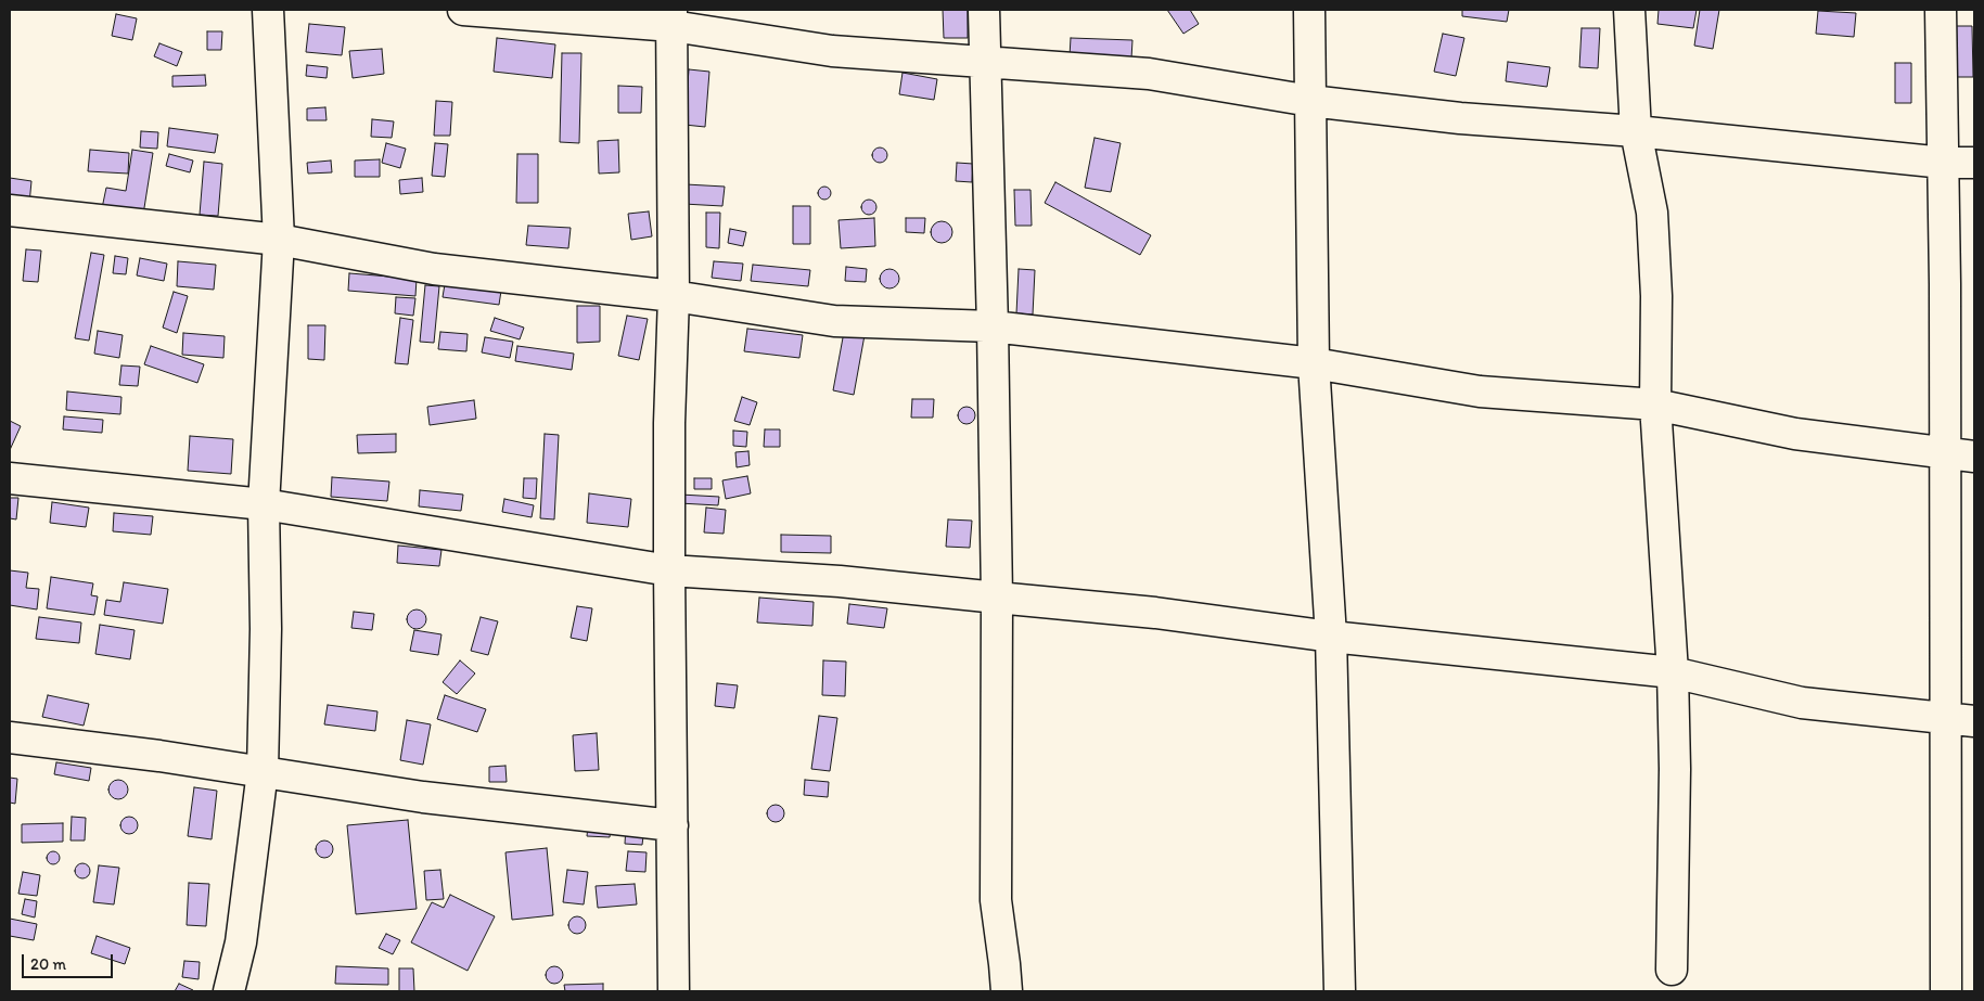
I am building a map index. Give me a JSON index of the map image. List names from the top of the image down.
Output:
{
  "scale_bar": "20 m"
}
